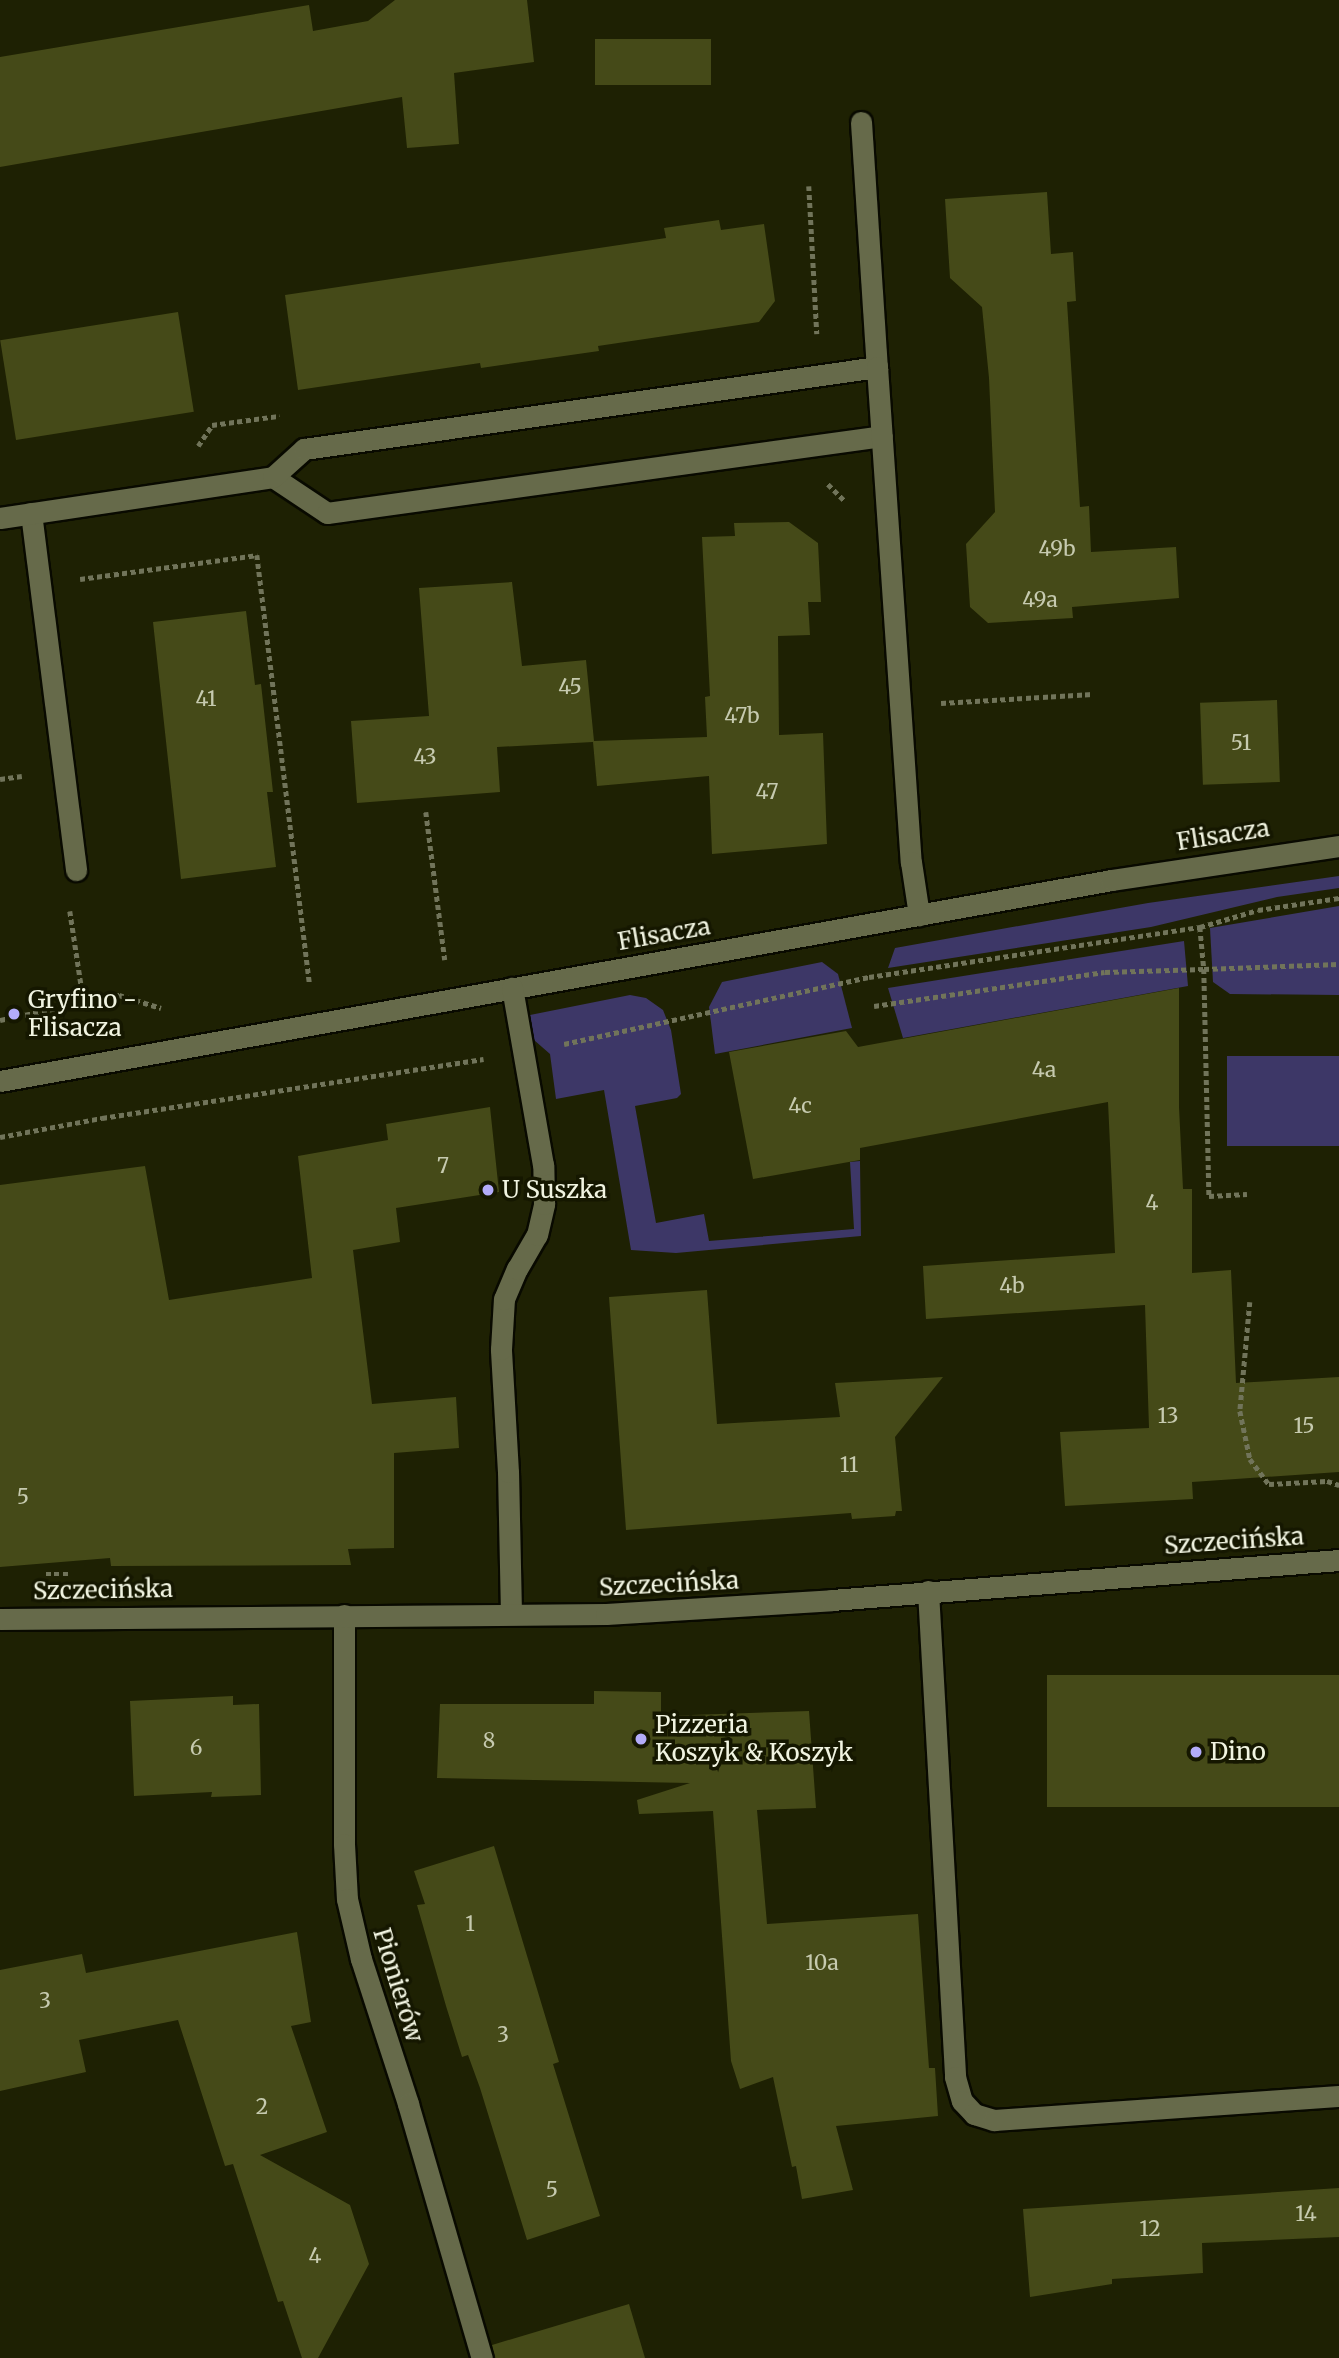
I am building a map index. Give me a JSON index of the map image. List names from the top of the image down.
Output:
{
  "streets": {
    "street": ["Flisacza", "Szczecińska", "Pionierów"]
  },
  "crossings": [
    ["Szczecińska", "Pionierów"]
  ],
  "places": [
    "Gryfino - Flisacza",
    "U Suszka",
    "Pizzeria Koszyk & Koszyk",
    "Dino"
  ],
  "house_numbers": [
    "49b",
    "49a",
    "45",
    "41",
    "47b",
    "51",
    "43",
    "47",
    "4a",
    "4c",
    "7",
    "4",
    "4b",
    "13",
    "15",
    "11",
    "5",
    "8",
    "6",
    "1",
    "10a",
    "3",
    "3",
    "2",
    "5",
    "14",
    "12",
    "4"
  ]
}
